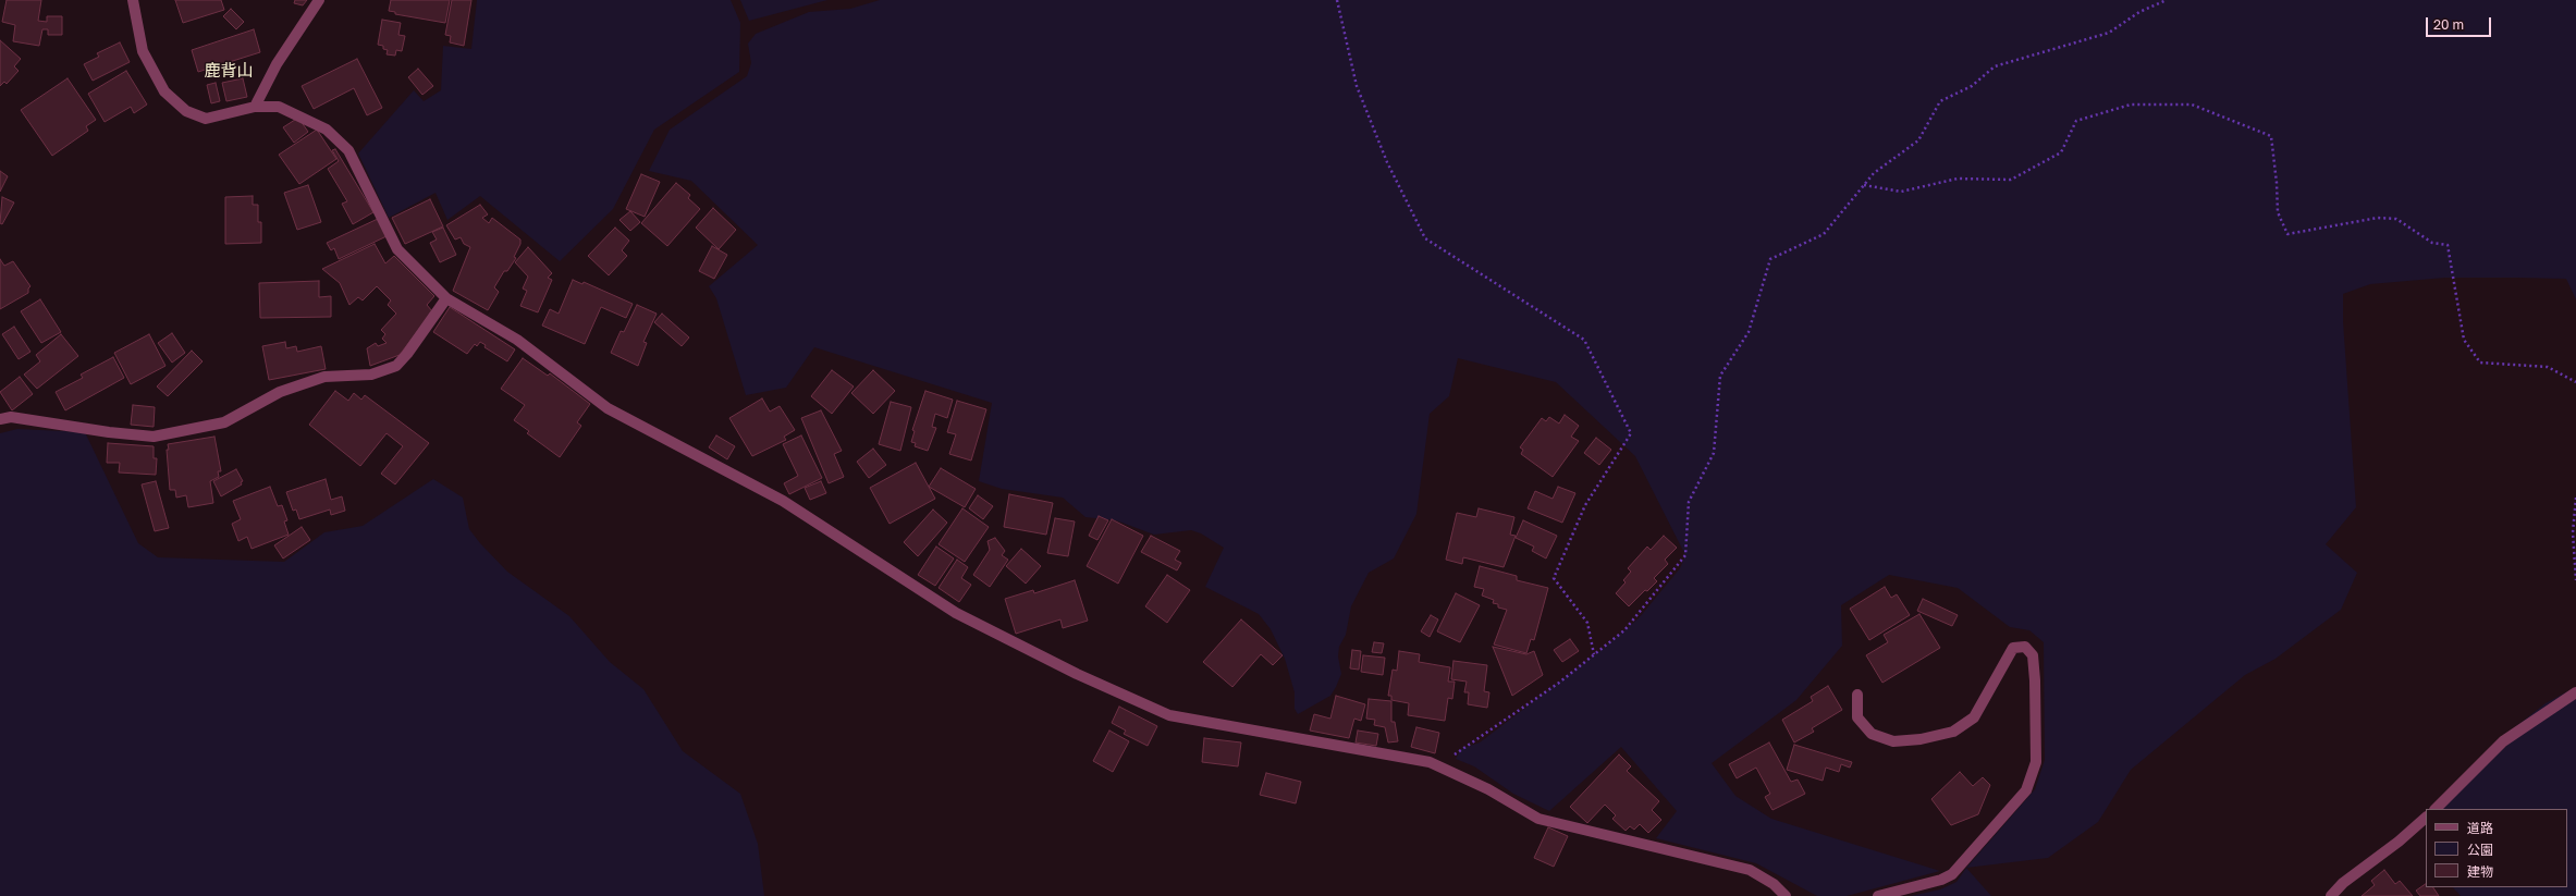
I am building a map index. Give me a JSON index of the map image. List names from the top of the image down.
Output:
{
  "districts": ["鹿背山"],
  "legend": ["道路", "公園", "建物"],
  "scale_bar": "20 m"
}
